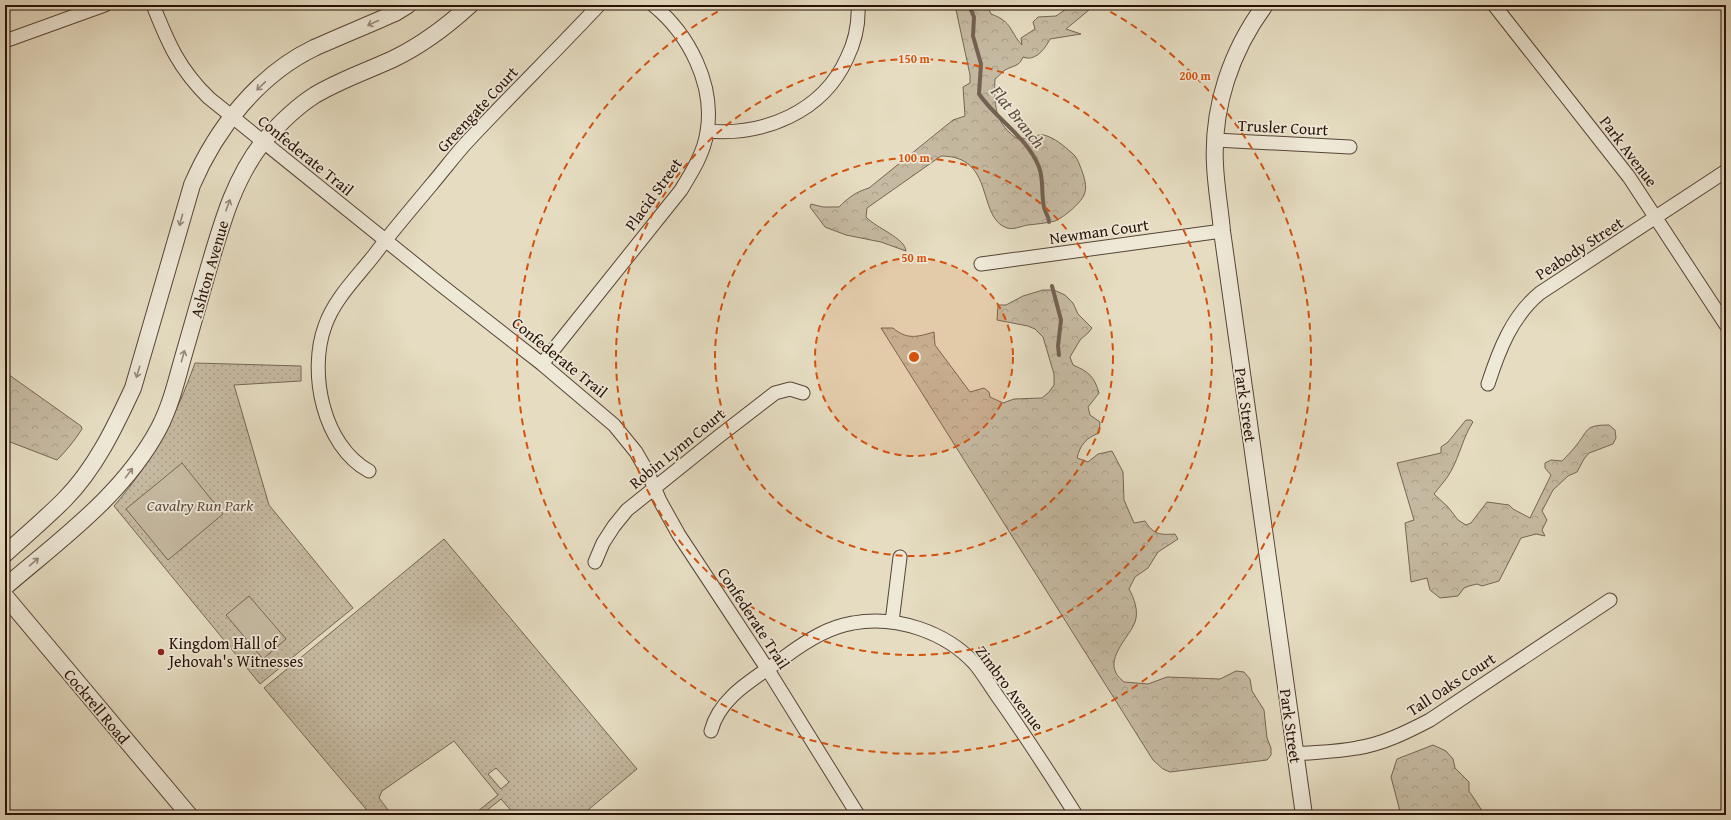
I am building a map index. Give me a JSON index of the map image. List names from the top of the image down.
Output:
{
  "streets": {
    "street": [
      "Greengate Court",
      "Trusler Court",
      "Park Avenue",
      "Confederate Trail",
      "Placid Street",
      "Newman Court",
      "Peabody Street",
      "Ashton Avenue",
      "Park Street",
      "Robin Lynn Court",
      "Tall Oaks Court",
      "Zimbro Avenue",
      "Cockrell Road"
    ]
  },
  "crossings": [
    ["Greengate Court", "Confederate Trail"],
    ["Trusler Court", "Park Street"],
    ["Park Avenue", "Peabody Street"],
    ["Confederate Trail", "Placid Street"],
    ["Confederate Trail", "Ashton Avenue"],
    ["Confederate Trail", "Robin Lynn Court"],
    ["Confederate Trail", "Zimbro Avenue"],
    ["Newman Court", "Park Street"],
    ["Park Street", "Tall Oaks Court"]
  ],
  "water": ["Flat Branch"],
  "parks": ["Cavalry Run Park"],
  "places": ["Kingdom Hall of Jehovah's Witnesses"],
  "rings": [
    "150 m",
    "200 m",
    "100 m",
    "50 m"
  ]
}
